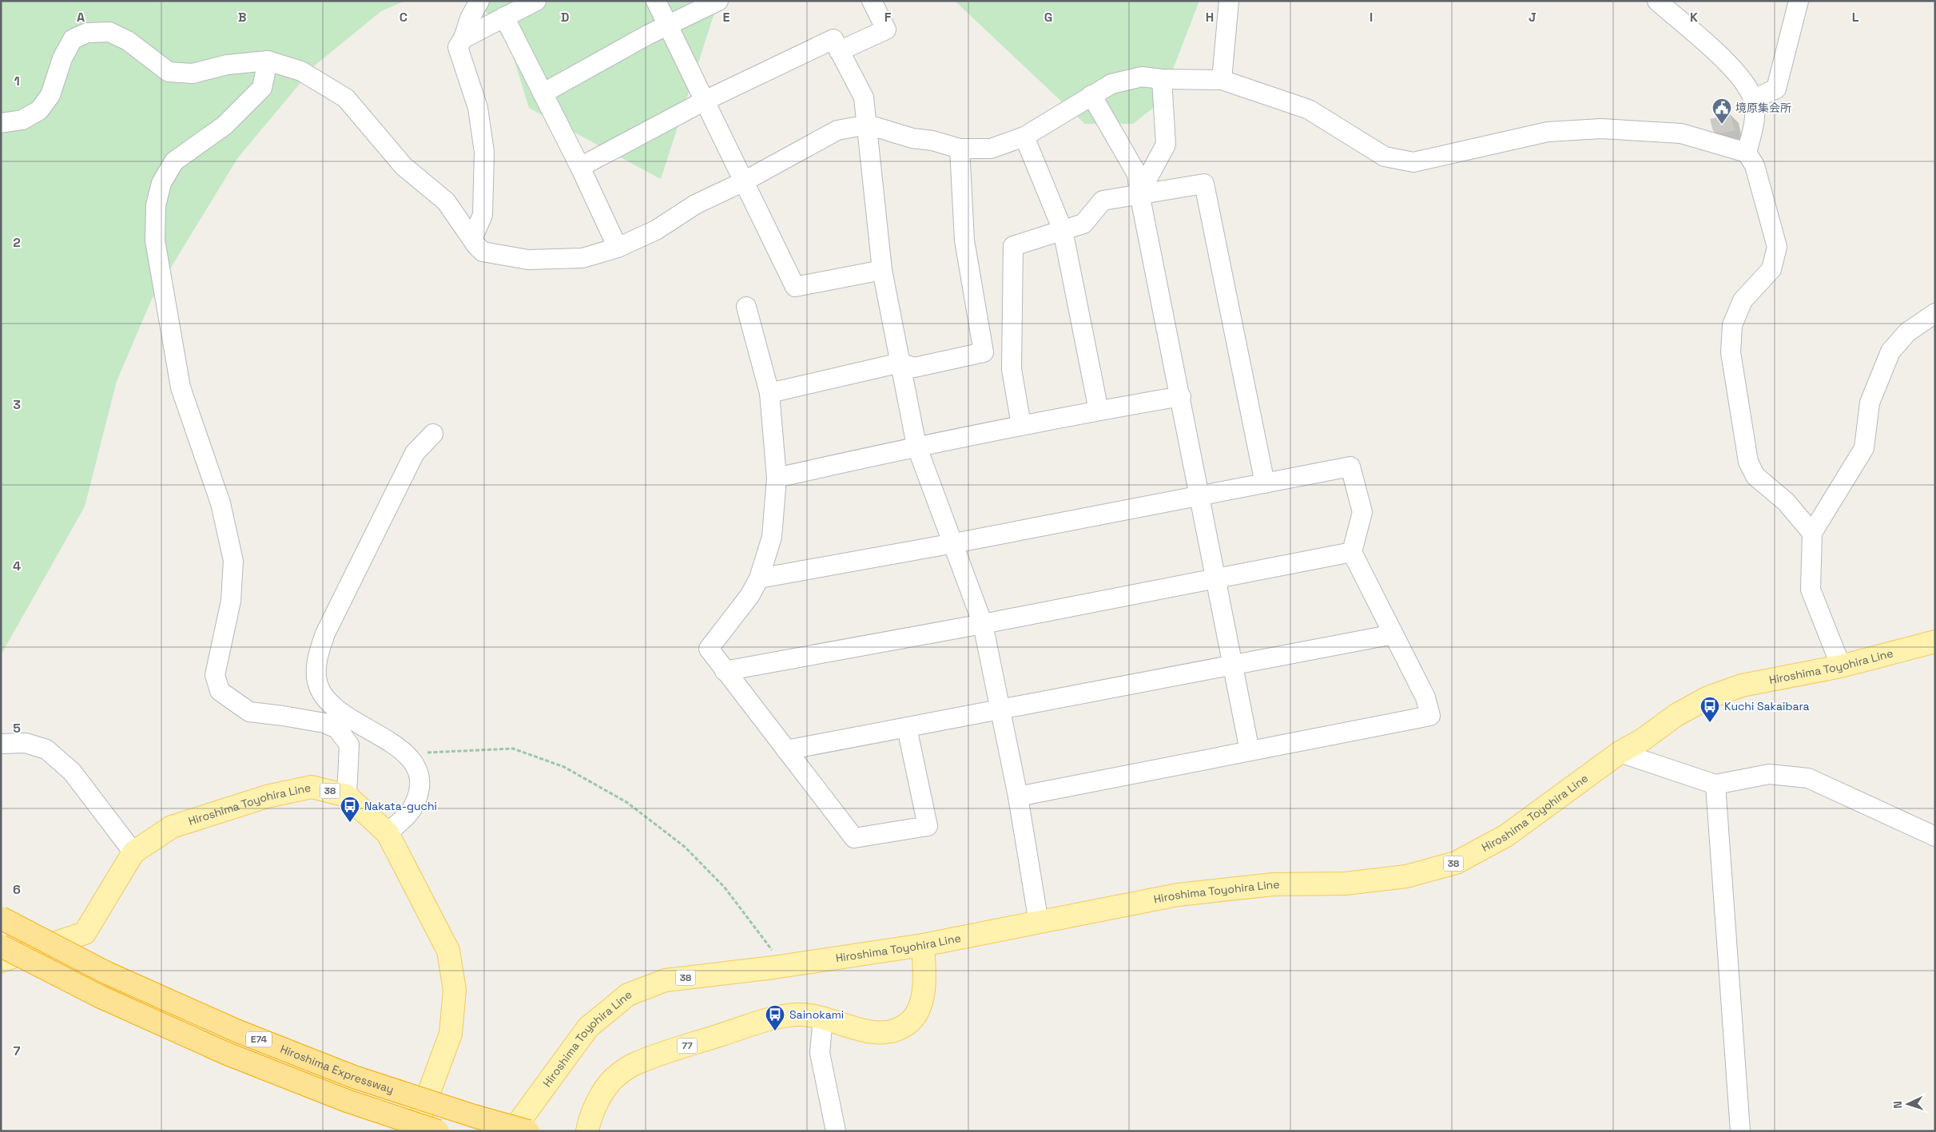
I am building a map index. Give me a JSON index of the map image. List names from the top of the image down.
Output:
{
  "streets": {
    "highway": ["E74", "Hiroshima Expressway"],
    "main road": ["Hiroshima Toyohira Line", "38", "77"]
  },
  "crossings": [
    ["Hiroshima Toyohira Line", "77"]
  ],
  "places": {
    "public building": ["境原集会所"],
    "bus stop": ["Kuchi Sakaibara", "Nakata-guchi", "Sainokami"]
  },
  "north": "left",
  "grid": {
    "columns": [
      "A",
      "B",
      "C",
      "D",
      "E",
      "F",
      "G",
      "H",
      "I",
      "J",
      "K",
      "L"
    ],
    "rows": [
      "1",
      "2",
      "3",
      "4",
      "5",
      "6",
      "7"
    ]
  }
}
